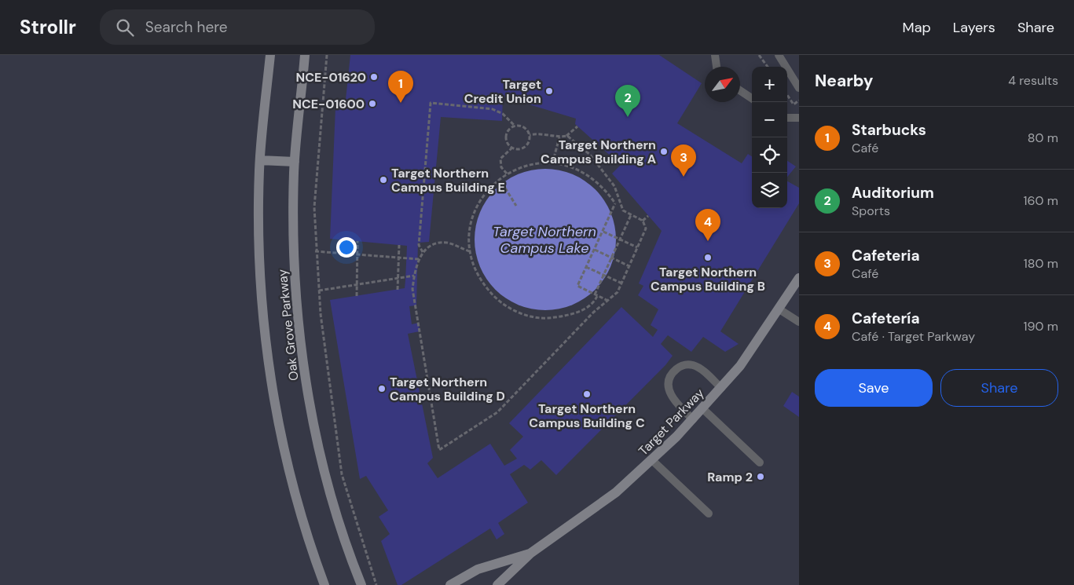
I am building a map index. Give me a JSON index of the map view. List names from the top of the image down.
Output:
{
  "streets": {
    "street": ["Oak Grove Parkway", "Target Parkway"]
  },
  "water": ["Target Northern Campus Lake"],
  "places": [
    "NCE-01620",
    "Target Credit Union",
    "NCE-01600",
    "Target Northern Campus Building A",
    "Target Northern Campus Building E",
    "Target Northern Campus Building B",
    "Target Northern Campus Building D",
    "Target Northern Campus Building C",
    "Ramp 2"
  ],
  "north": "top right",
  "page": {
    "header": "Strollr",
    "search": "Search here",
    "nav": ["Map", "Layers", "Share"],
    "heading": ["Nearby", "4 results"],
    "map_buttons": ["+", "−"],
    "pins": [
      "1",
      "2",
      "3",
      "4"
    ],
    "list": [
      {
        "mark": "1",
        "name": "Starbucks",
        "note": "Café",
        "value": "80 m"
      },
      {
        "mark": "2",
        "name": "Auditorium",
        "note": "Sports",
        "value": "160 m"
      },
      {
        "mark": "3",
        "name": "Cafeteria",
        "note": "Café",
        "value": "180 m"
      },
      {
        "mark": "4",
        "name": "Cafetería",
        "note": "Café · Target Parkway",
        "value": "190 m"
      }
    ],
    "buttons": ["Save", "Share"]
  }
}
